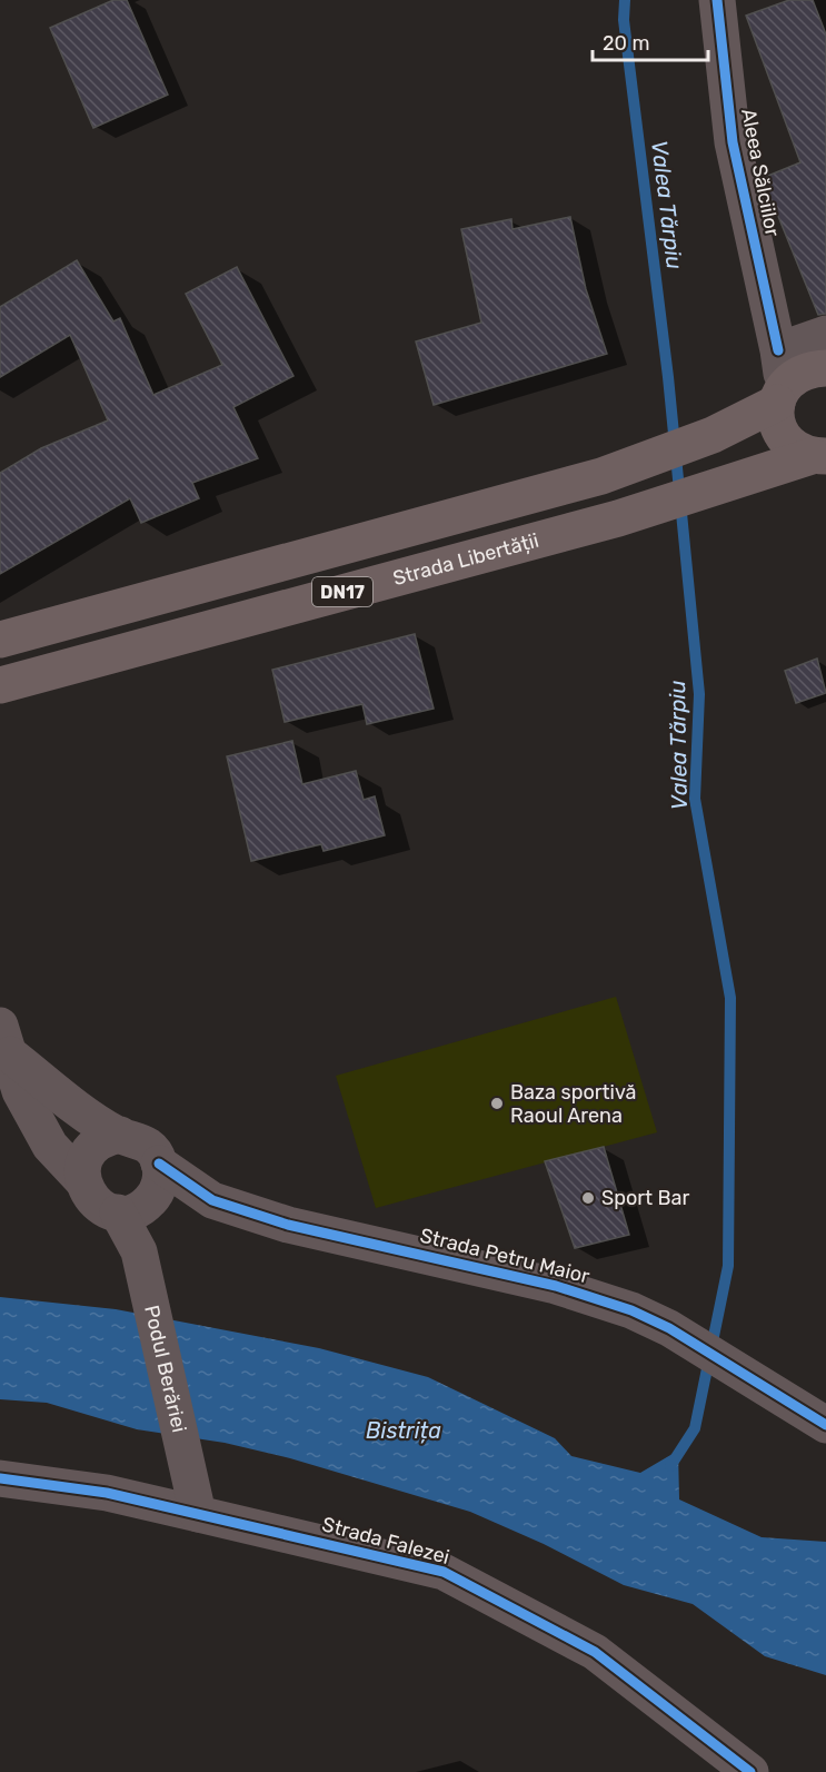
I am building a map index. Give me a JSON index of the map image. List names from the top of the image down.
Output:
{
  "streets": {
    "main road": ["Strada Libertății", "DN17"],
    "street": [
      "Aleea Sălciilor",
      "Strada Petru Maior",
      "Podul Berăriei",
      "Strada Falezei"
    ]
  },
  "crossings": [
    ["Aleea Sălciilor", "DN17"],
    ["Strada Libertății", "DN17"],
    ["Strada Petru Maior", "Podul Berăriei"],
    ["Podul Berăriei", "Strada Falezei"]
  ],
  "water": ["Valea Tărpiu", "Bistrița"],
  "places": ["Baza sportivă Raoul Arena", "Sport Bar"],
  "scale_bar": "20 m"
}
